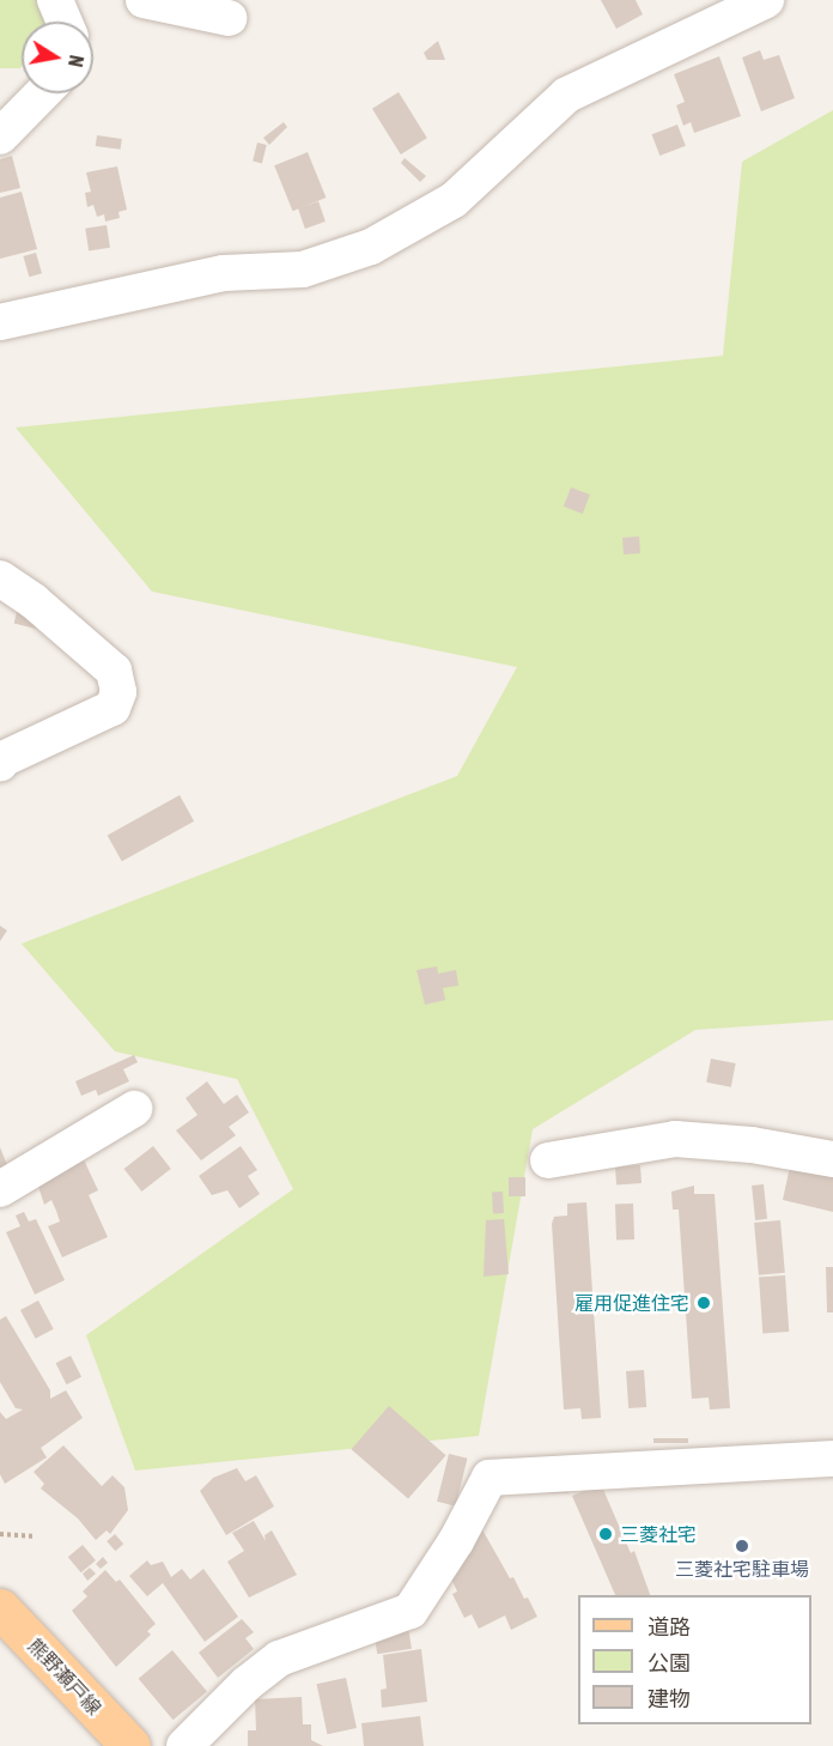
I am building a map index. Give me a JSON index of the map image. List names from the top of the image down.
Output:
{
  "streets": {
    "main road": ["熊野瀬戸線"]
  },
  "places": ["雇用促進住宅", "三菱社宅", "三菱社宅駐車場"],
  "legend": ["道路", "公園", "建物"],
  "north": "right"
}
